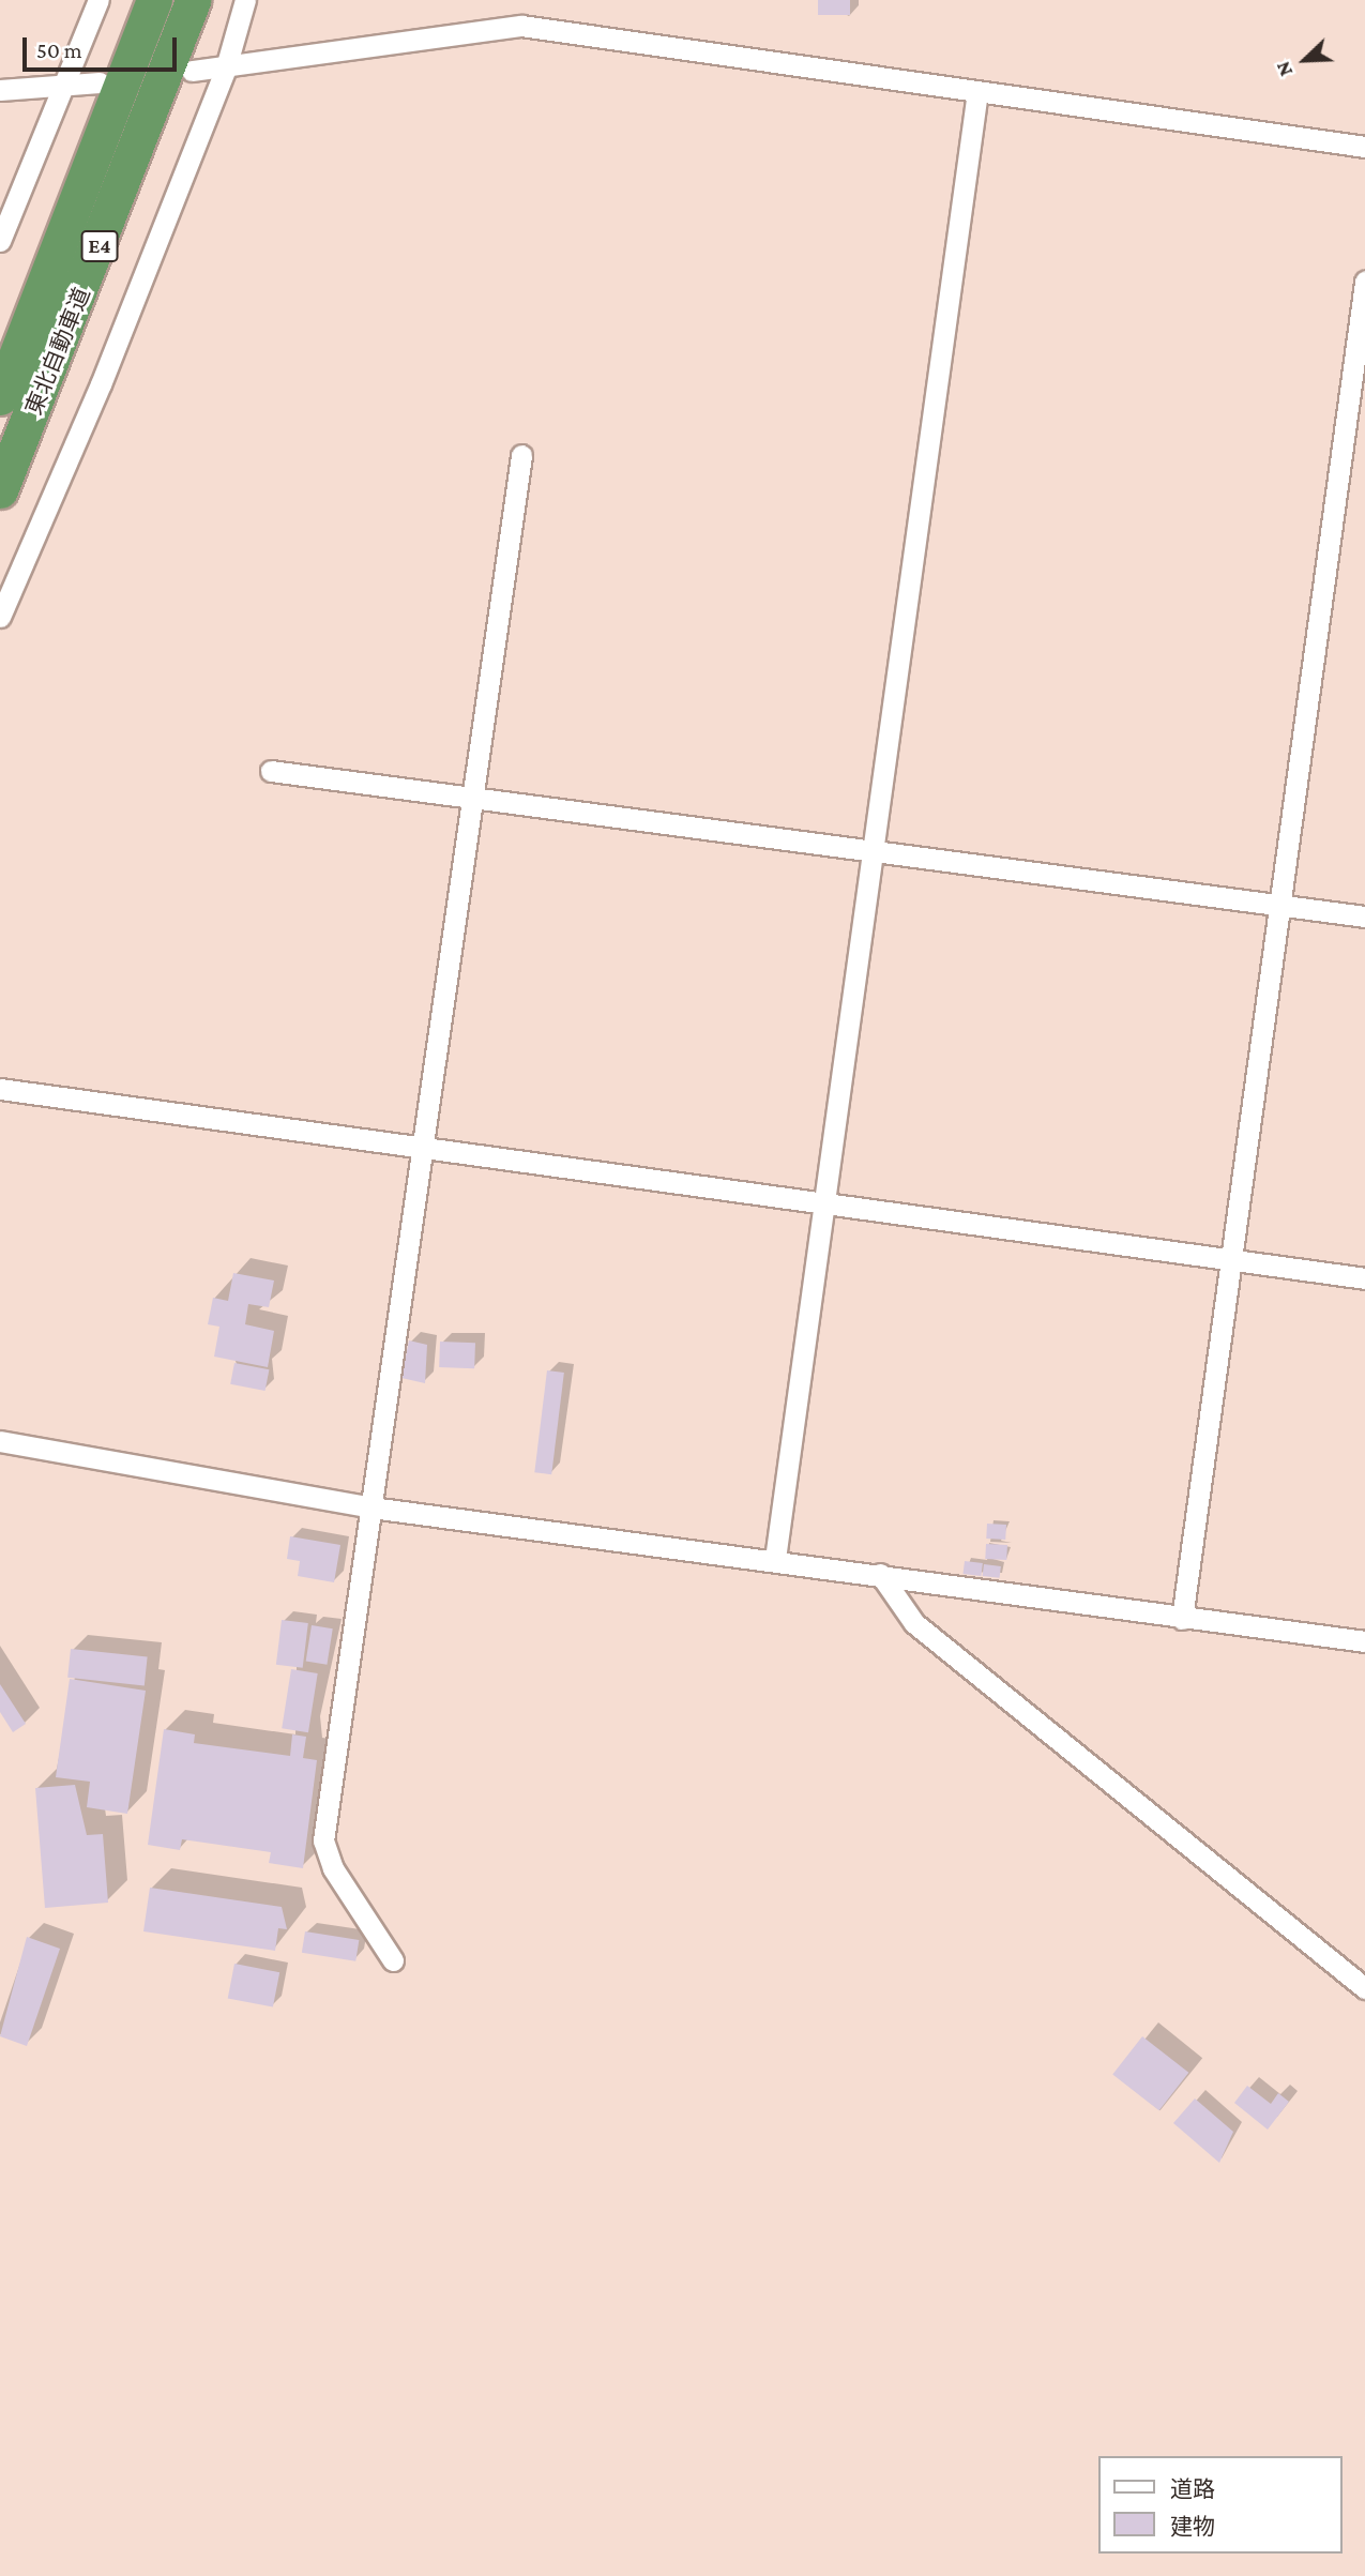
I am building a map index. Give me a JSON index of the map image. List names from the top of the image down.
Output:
{
  "streets": {
    "highway": ["E4", "東北自動車道"]
  },
  "legend": ["道路", "建物"],
  "scale_bar": "50 m",
  "north": "bottom left"
}
